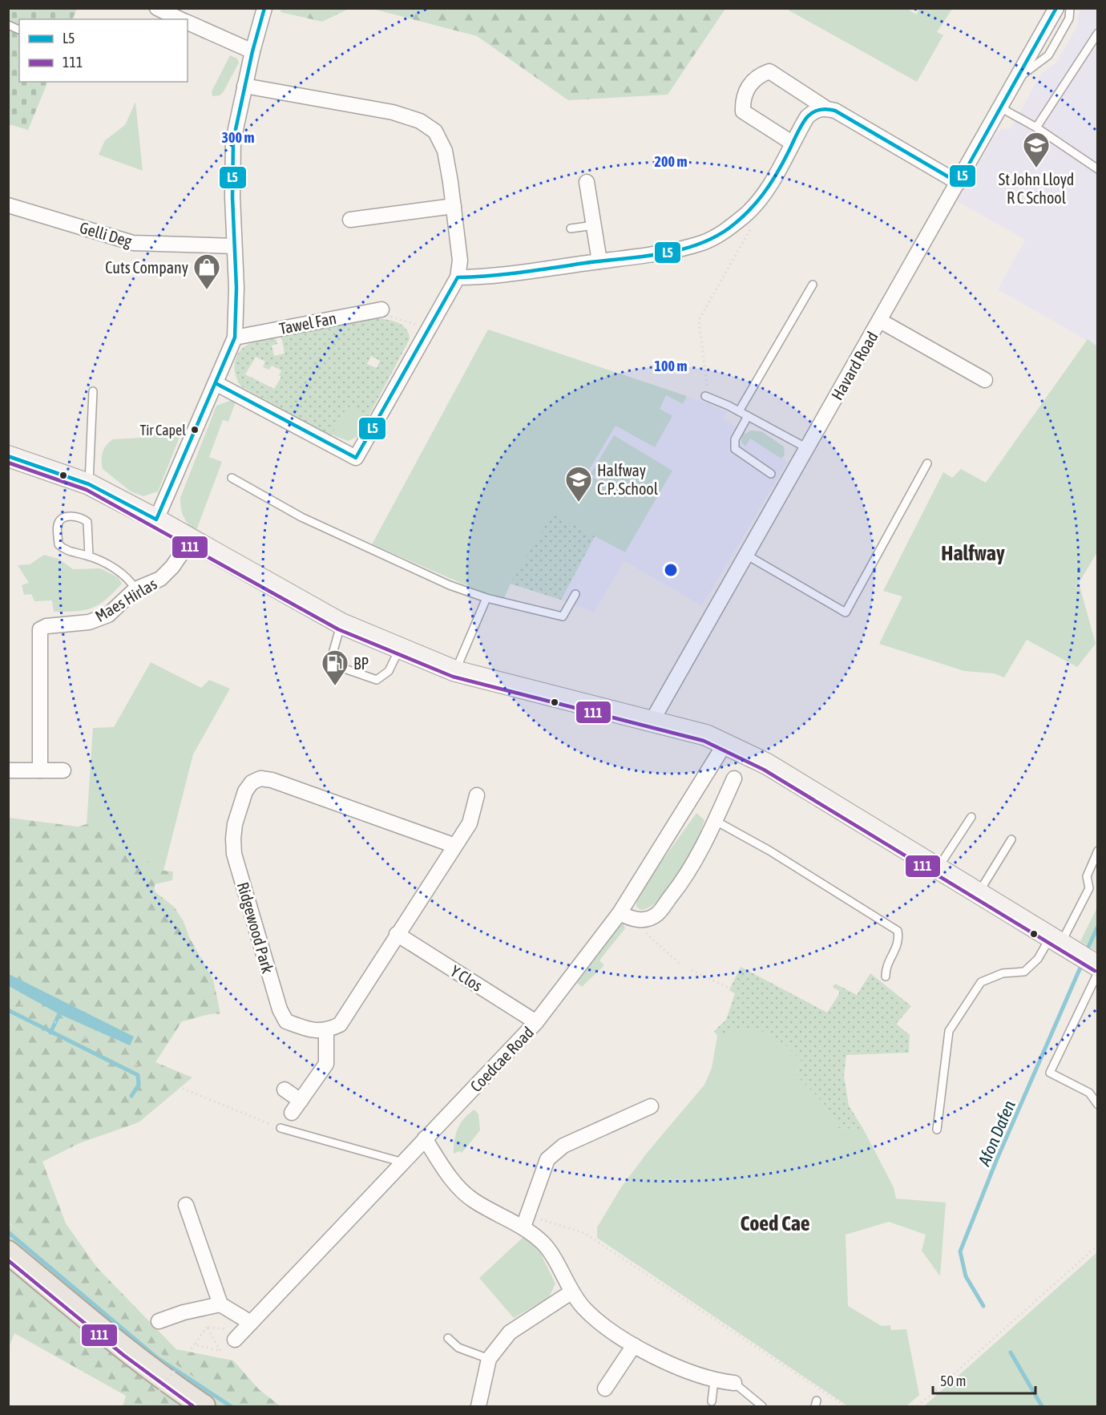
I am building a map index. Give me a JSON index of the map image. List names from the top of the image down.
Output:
{
  "streets": {
    "street": [
      "Gelli Deg",
      "Tawel Fan",
      "Havard Road",
      "Maes Hirlas",
      "Ridgewood Park",
      "Y Clos",
      "Coedcae Road"
    ]
  },
  "crossings": [
    ["Y Clos", "Coedcae Road"]
  ],
  "districts": ["Halfway", "Coed Cae"],
  "water": ["Afon Dafen"],
  "places": {
    "school or university": ["St John Lloyd R C School", "Halfway C.P. School"],
    "shop": ["Cuts Company"],
    "other": ["Tir Capel"],
    "fuel station": ["BP"]
  },
  "lines": ["transit line L5", "transit line 111"],
  "legend": ["L5", "111"],
  "scale_bar": "50 m",
  "rings": ["300 m", "200 m", "100 m"]
}
